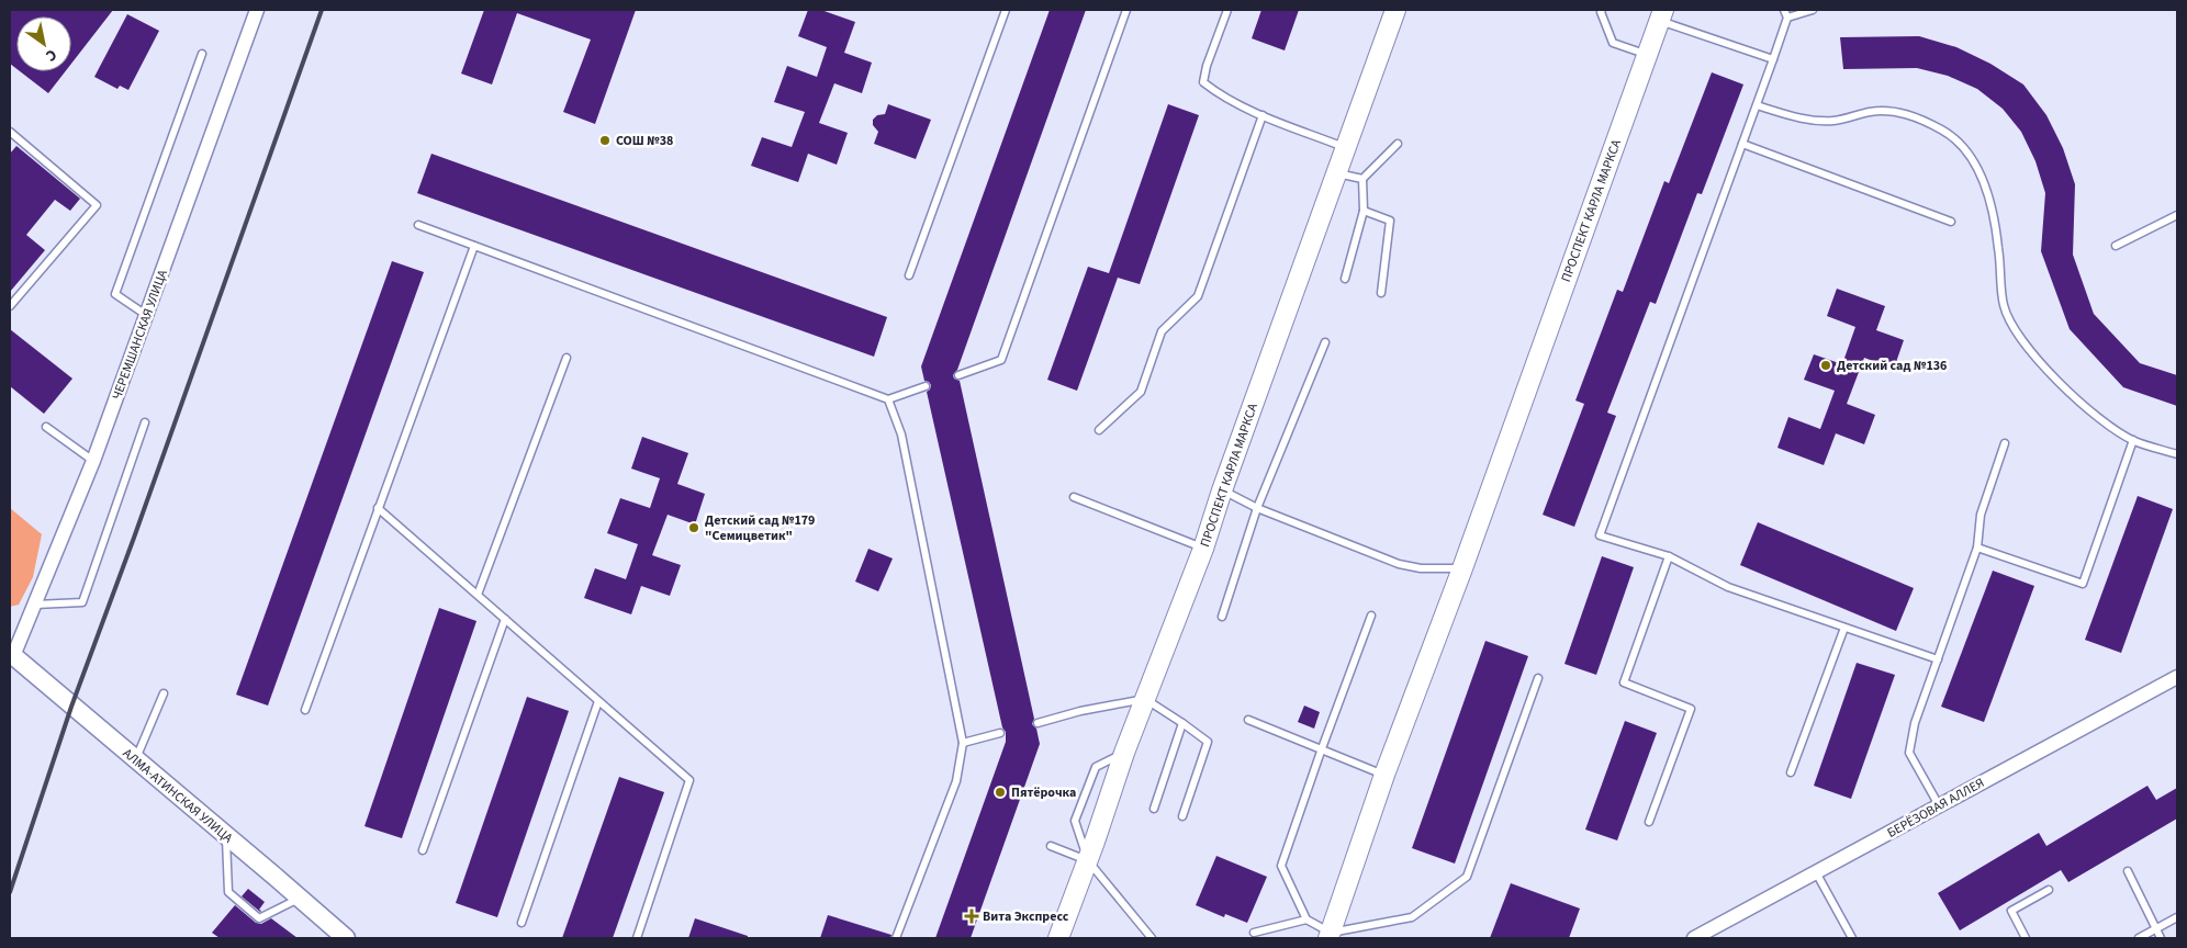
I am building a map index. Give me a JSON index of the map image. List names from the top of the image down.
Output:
{
  "streets": {
    "main road": ["ПРОСПЕКТ КАРЛА МАРКСА"],
    "street": ["ЧЕРЕМШАНСКАЯ УЛИЦА", "АЛМА-АТИНСКАЯ УЛИЦА", "БЕРЁЗОВАЯ АЛЛЕЯ"]
  },
  "crossings": [
    ["ЧЕРЕМШАНСКАЯ УЛИЦА", "АЛМА-АТИНСКАЯ УЛИЦА"]
  ],
  "places": {
    "other": [
      "СОШ №38",
      "Детский сад №136",
      "Детский сад №179 \"Семицветик\"",
      "Пятёрочка"
    ],
    "health": ["Вита Экспресс"]
  },
  "north": "bottom right"
}
